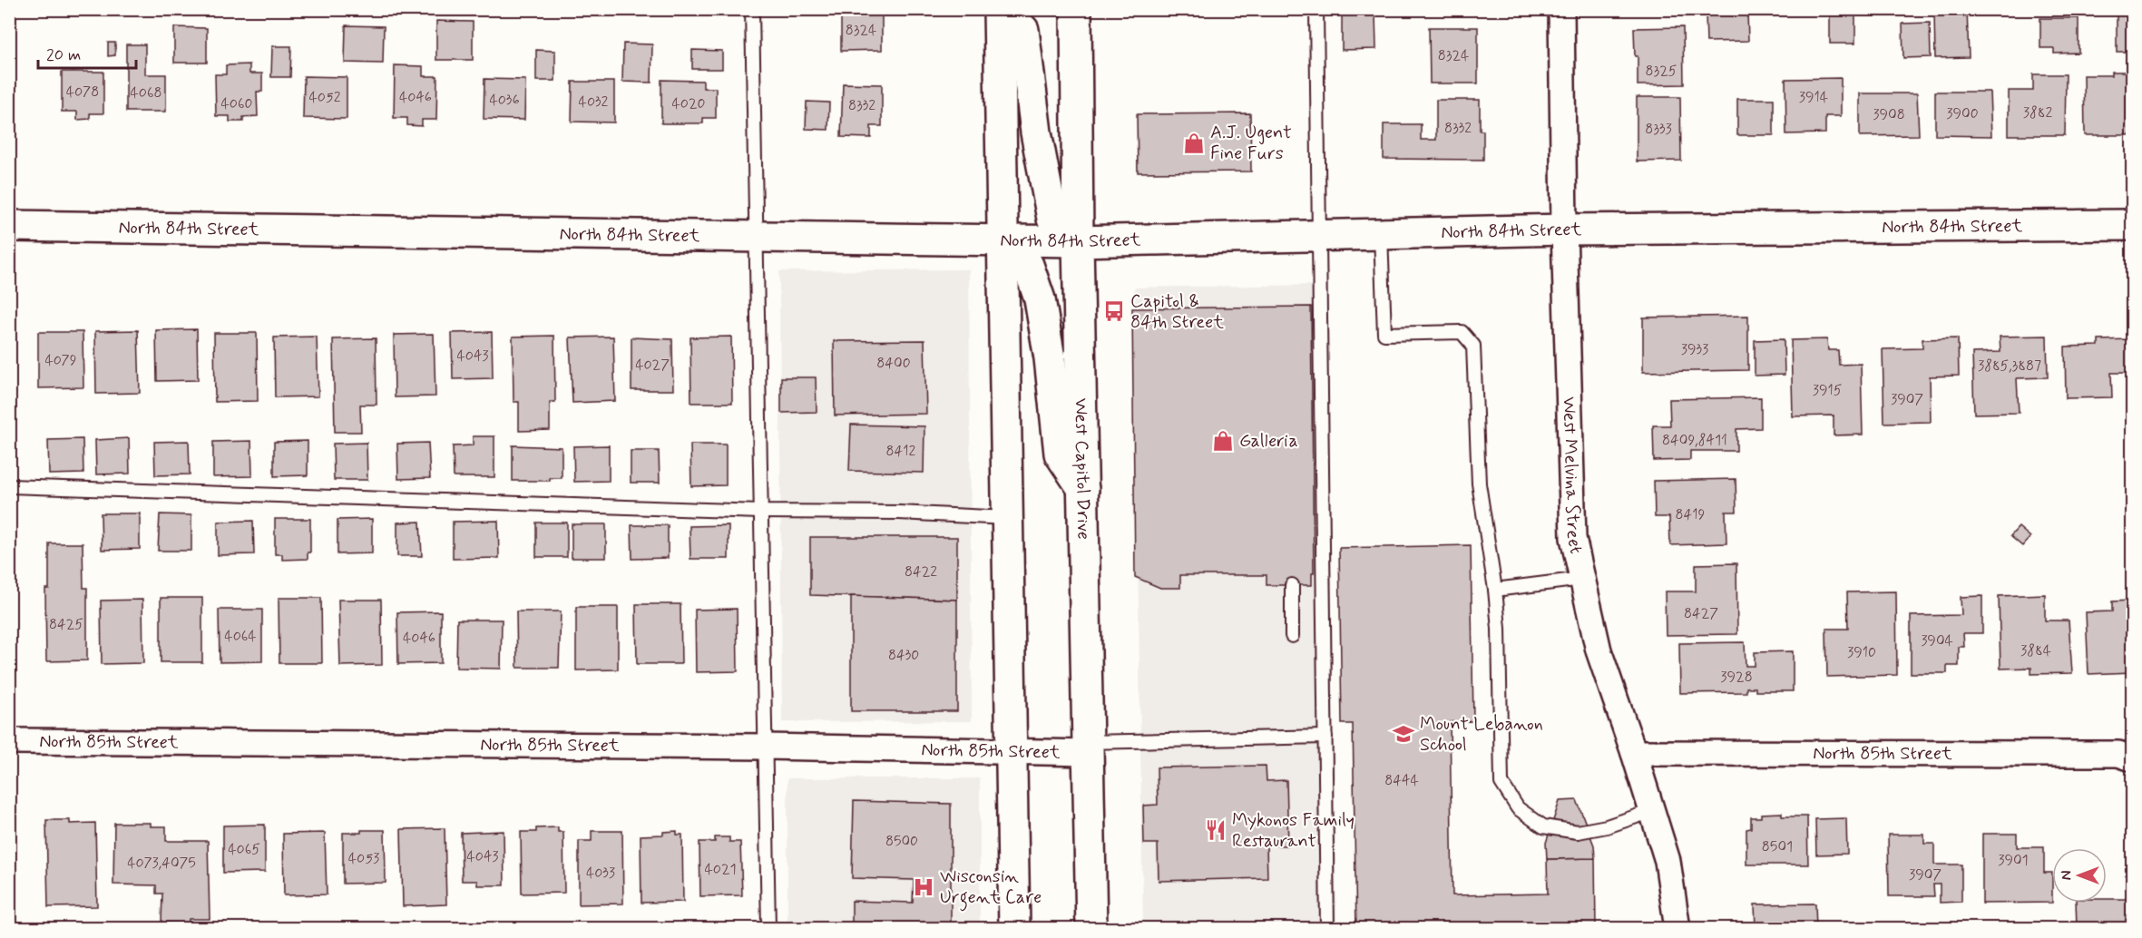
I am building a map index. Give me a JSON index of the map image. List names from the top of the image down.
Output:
{
  "streets": {
    "main road": ["North 84th Street", "West Capitol Drive"],
    "street": ["West Melvina Street", "North 85th Street"]
  },
  "crossings": [
    ["North 84th Street", "West Capitol Drive"],
    ["North 84th Street", "West Melvina Street"],
    ["West Capitol Drive", "North 85th Street"],
    ["West Melvina Street", "North 85th Street"]
  ],
  "places": {
    "shop": ["A.J. Ugent Fine Furs", "Galleria"],
    "bus stop": ["Capitol & 84th Street"],
    "school or university": ["Mount Lebanon School"],
    "restaurant": ["Mykonos Family Restaurant"],
    "hospital": ["Wisconsin Urgent Care"]
  },
  "house_numbers": [
    "8324",
    "8324",
    "8325",
    "4078",
    "4068",
    "4052",
    "4046",
    "3914",
    "4036",
    "4032",
    "4060",
    "4020",
    "8332",
    "3882",
    "3900",
    "3908",
    "8332",
    "8333",
    "3933",
    "4043",
    "4079",
    "8400",
    "4027",
    "3885,3887",
    "3915",
    "3907",
    "8409,8411",
    "8412",
    "8419",
    "8422",
    "8427",
    "8425",
    "4064",
    "4046",
    "3904",
    "3884",
    "3910",
    "8430",
    "3928",
    "8444",
    "8500",
    "8501",
    "4065",
    "4043",
    "4053",
    "3901",
    "4073,4075",
    "4021",
    "4033",
    "3907"
  ],
  "scale_bar": "20 m",
  "north": "left"
}
